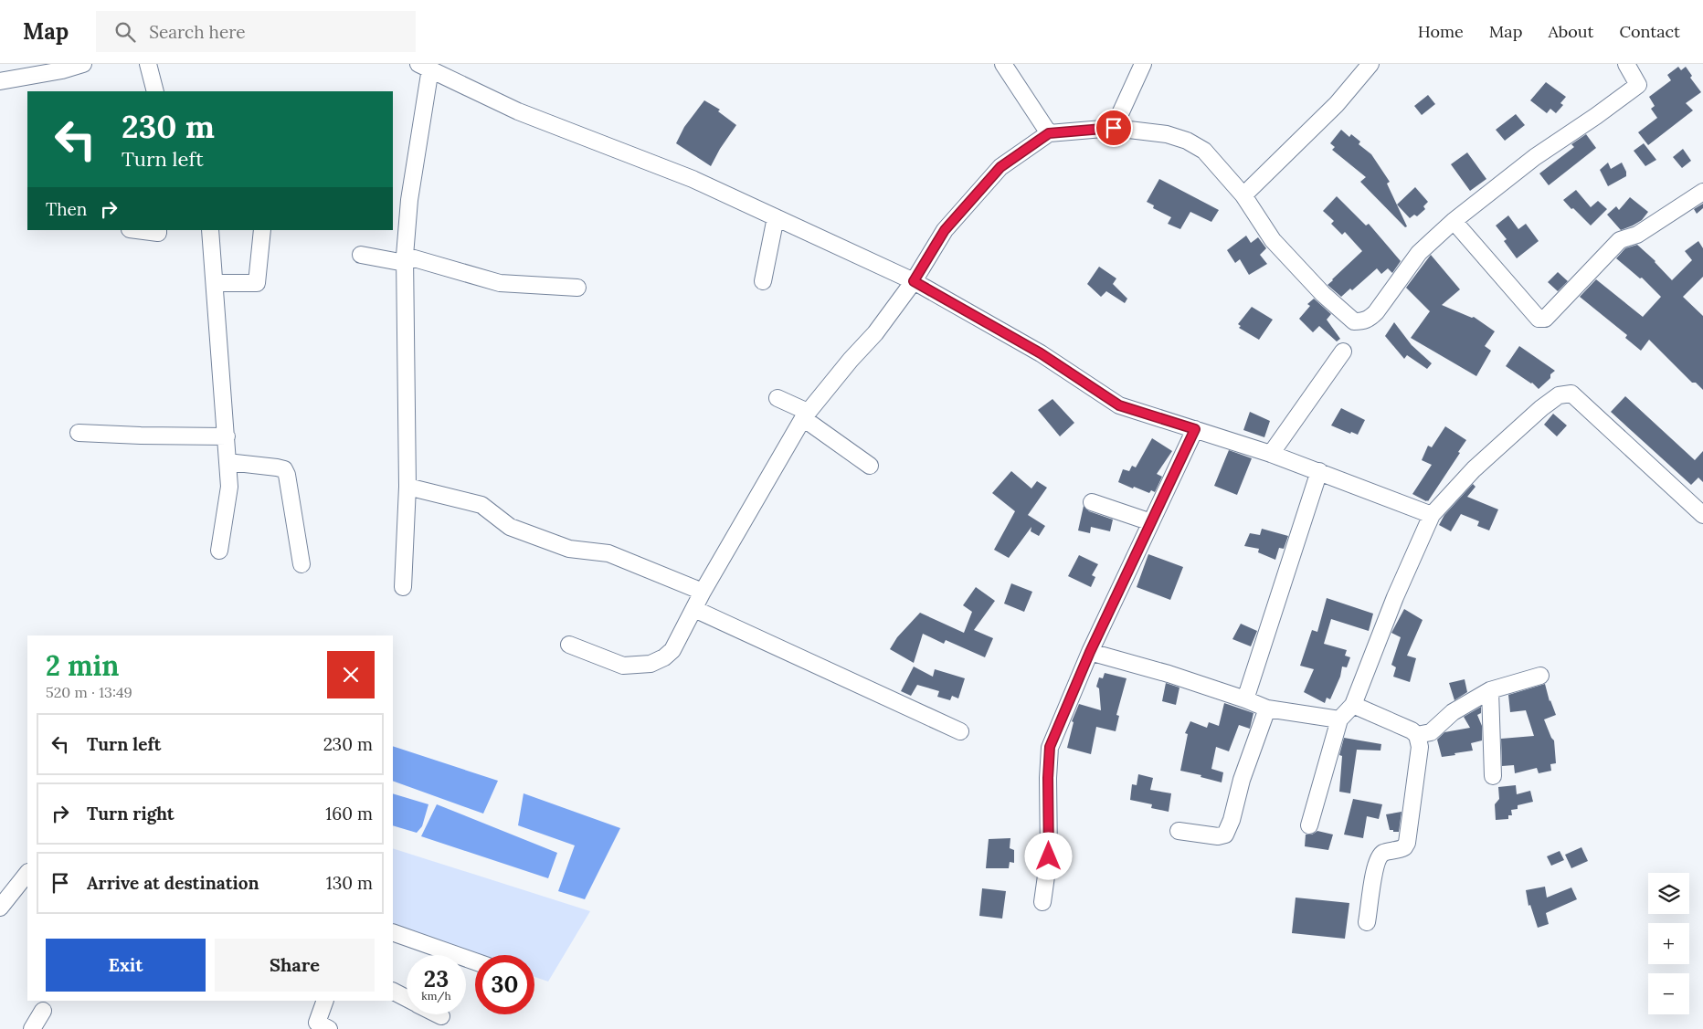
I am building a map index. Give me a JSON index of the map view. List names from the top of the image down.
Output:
{
  "page": {
    "header": "Map",
    "search": "Search here",
    "nav": [
      "Home",
      "Map",
      "About",
      "Contact"
    ],
    "turn": ["230 m", "Turn left"],
    "then": "Then",
    "heading": ["2 min", "520 m · 13:49"],
    "list": [
      {
        "name": "Turn left",
        "value": "230 m"
      },
      {
        "name": "Turn right",
        "value": "160 m"
      },
      {
        "name": "Arrive at destination",
        "value": "130 m"
      }
    ],
    "map_buttons": ["+", "−"],
    "buttons": ["Exit", "Share"],
    "speed": "23 km/h",
    "limit": "30"
  }
}
